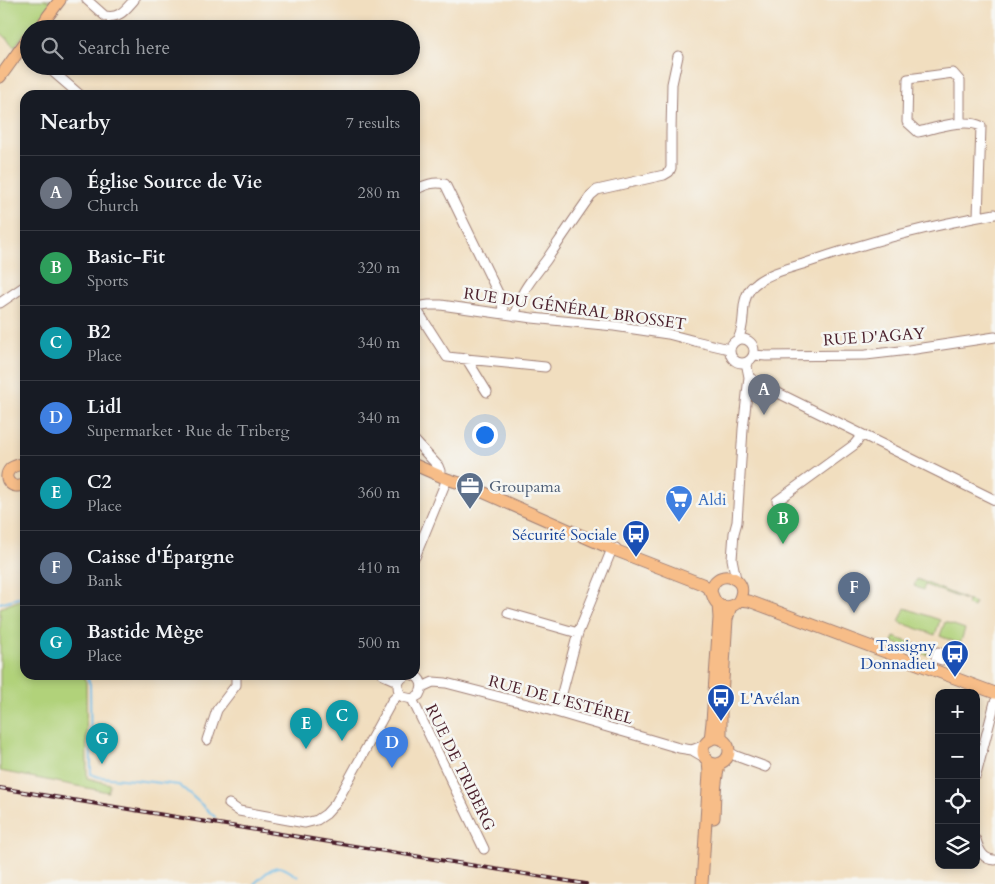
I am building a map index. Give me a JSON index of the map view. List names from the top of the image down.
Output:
{
  "streets": {
    "street": [
      "RUE DU GÉNÉRAL BROSSET",
      "RUE D'AGAY",
      "RUE DE L'ESTÉREL",
      "RUE DE TRIBERG"
    ]
  },
  "crossings": [
    ["RUE DU GÉNÉRAL BROSSET", "RUE D'AGAY"]
  ],
  "places": {
    "office": ["Groupama"],
    "supermarket": ["Aldi"],
    "bus stop": ["Sécurité Sociale", "Tassigny Donnadieu", "L'Avélan"]
  },
  "page": {
    "search": "Search here",
    "heading": ["Nearby", "7 results"],
    "list": [
      {
        "mark": "A",
        "name": "Église Source de Vie",
        "note": "Church",
        "value": "280 m"
      },
      {
        "mark": "B",
        "name": "Basic-Fit",
        "note": "Sports",
        "value": "320 m"
      },
      {
        "mark": "C",
        "name": "B2",
        "note": "Place",
        "value": "340 m"
      },
      {
        "mark": "D",
        "name": "Lidl",
        "note": "Supermarket · Rue de Triberg",
        "value": "340 m"
      },
      {
        "mark": "E",
        "name": "C2",
        "note": "Place",
        "value": "360 m"
      },
      {
        "mark": "F",
        "name": "Caisse d'Épargne",
        "note": "Bank",
        "value": "410 m"
      },
      {
        "mark": "G",
        "name": "Bastide Mège",
        "note": "Place",
        "value": "500 m"
      }
    ],
    "pins": [
      "A",
      "B",
      "F",
      "C",
      "E",
      "G",
      "D"
    ],
    "map_buttons": ["+", "−"]
  }
}
